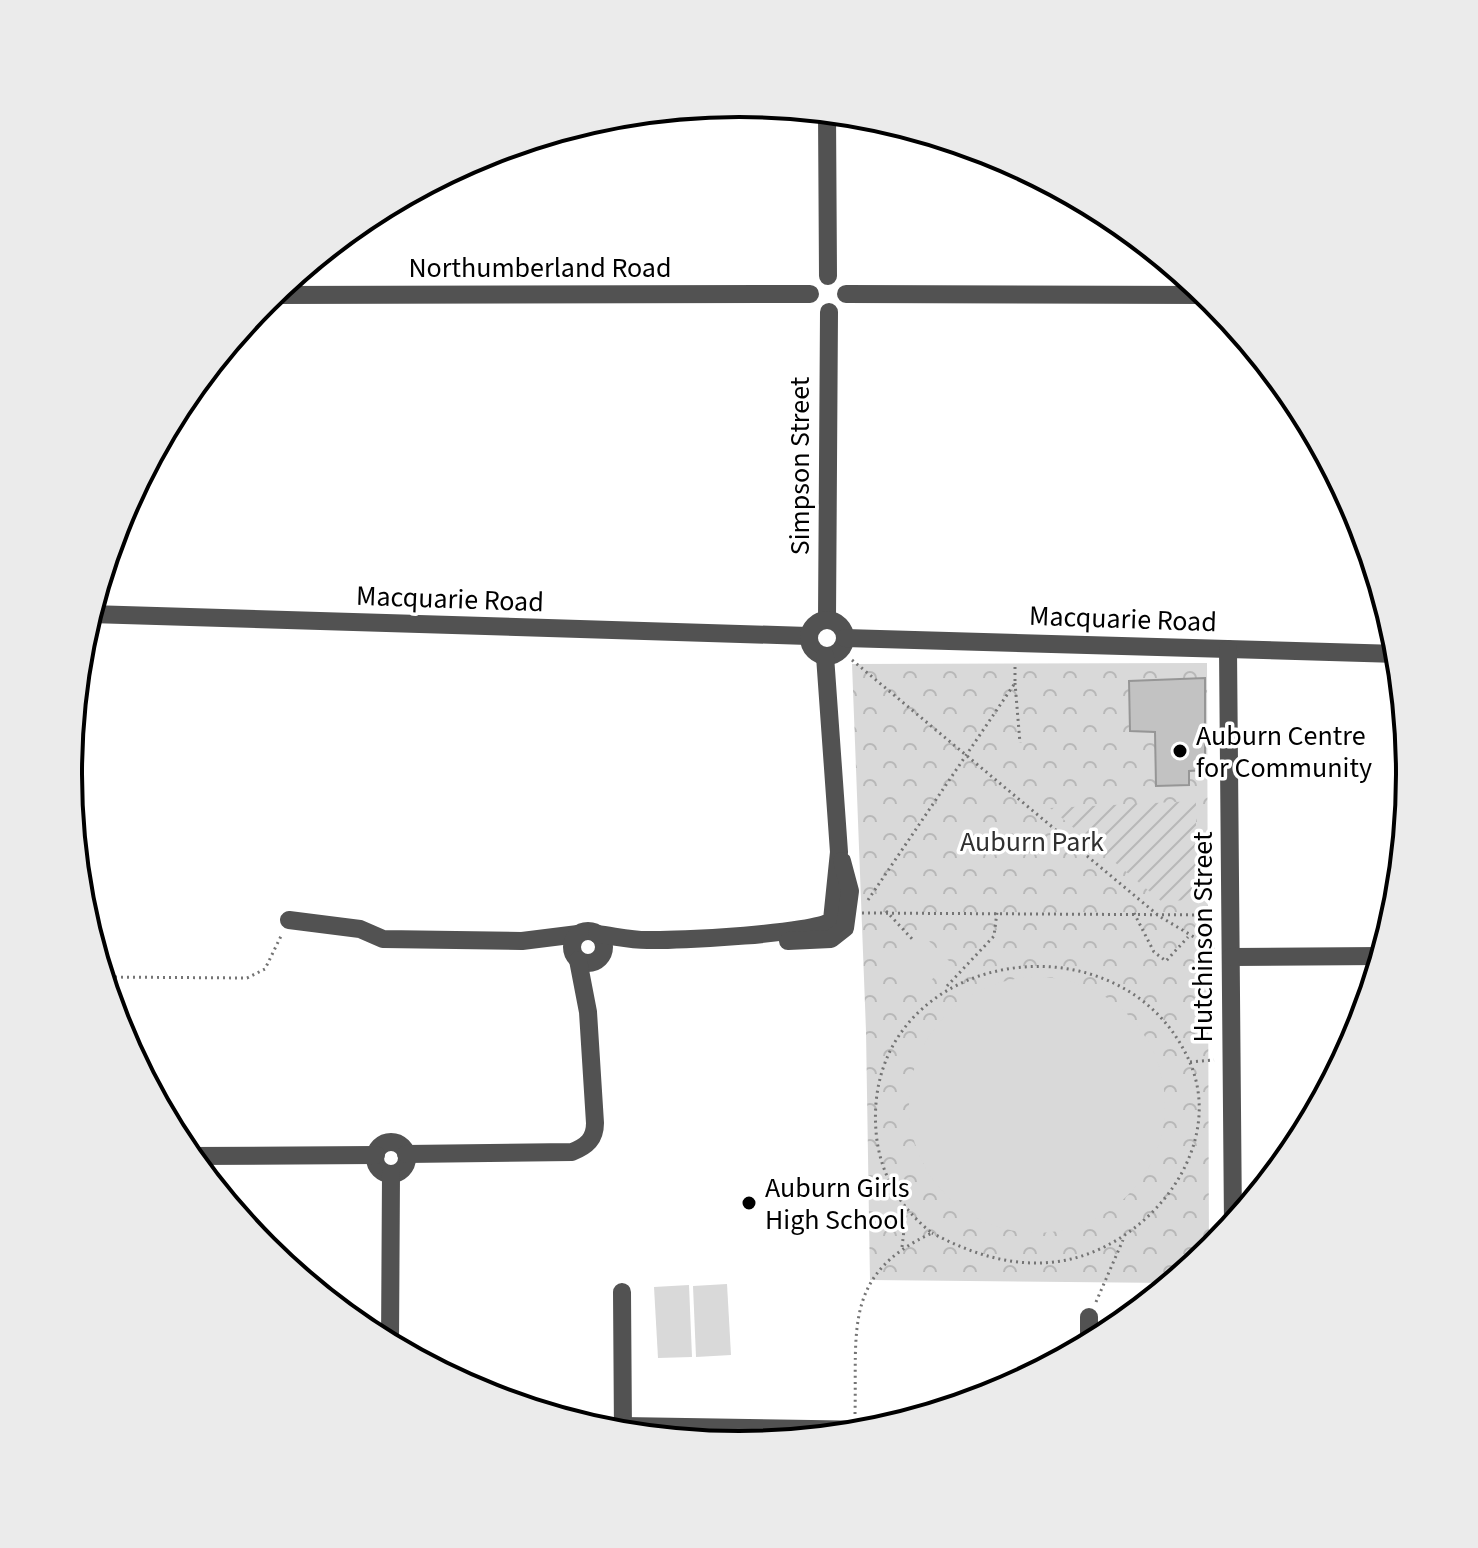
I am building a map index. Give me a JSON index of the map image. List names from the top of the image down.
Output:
{
  "streets": {
    "street": [
      "Northumberland Road",
      "Simpson Street",
      "Macquarie Road",
      "Hutchinson Street"
    ]
  },
  "crossings": [
    ["Northumberland Road", "Simpson Street"],
    ["Simpson Street", "Macquarie Road"],
    ["Macquarie Road", "Hutchinson Street"]
  ],
  "parks": ["Auburn Park"],
  "places": ["Auburn Centre for Community", "Auburn Girls High School"]
}
